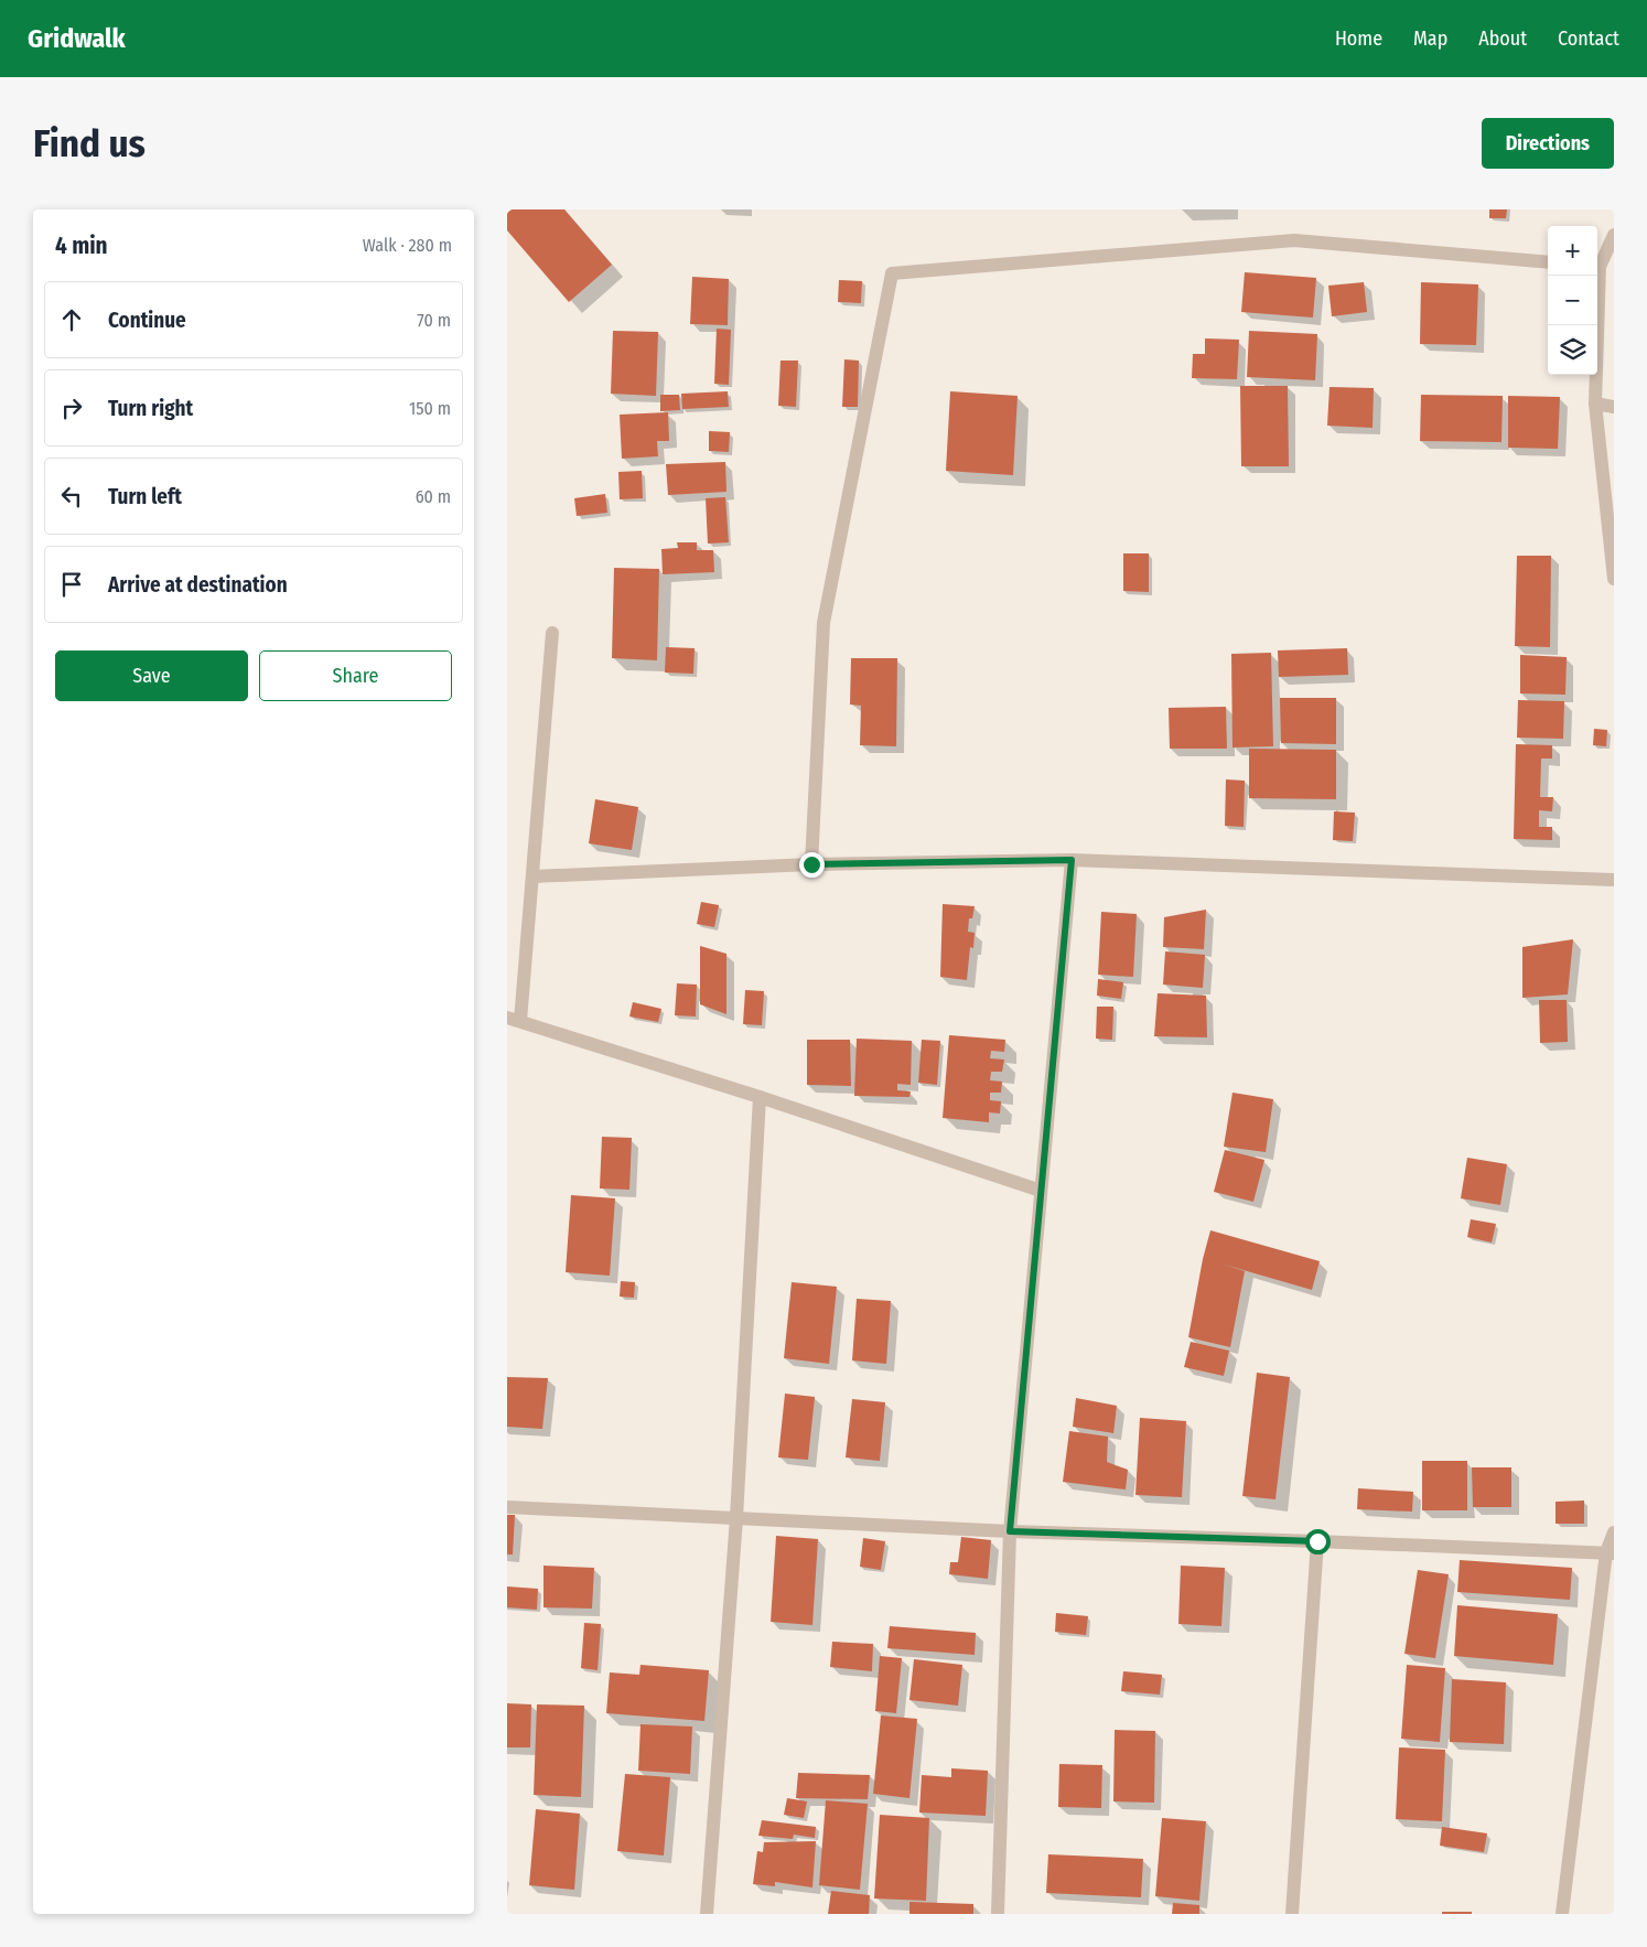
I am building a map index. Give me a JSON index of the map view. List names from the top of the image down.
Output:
{
  "page": {
    "header": "Gridwalk",
    "nav": [
      "Home",
      "Map",
      "About",
      "Contact"
    ],
    "buttons": [
      "Directions",
      ["Save", "Share"]
    ],
    "title": "Find us",
    "heading": ["4 min", "Walk · 280 m"],
    "map_buttons": ["+", "−"],
    "list": [
      ["Continue", "70 m"],
      ["Turn right", "150 m"],
      ["Turn left", "60 m"],
      "Arrive at destination"
    ]
  }
}
